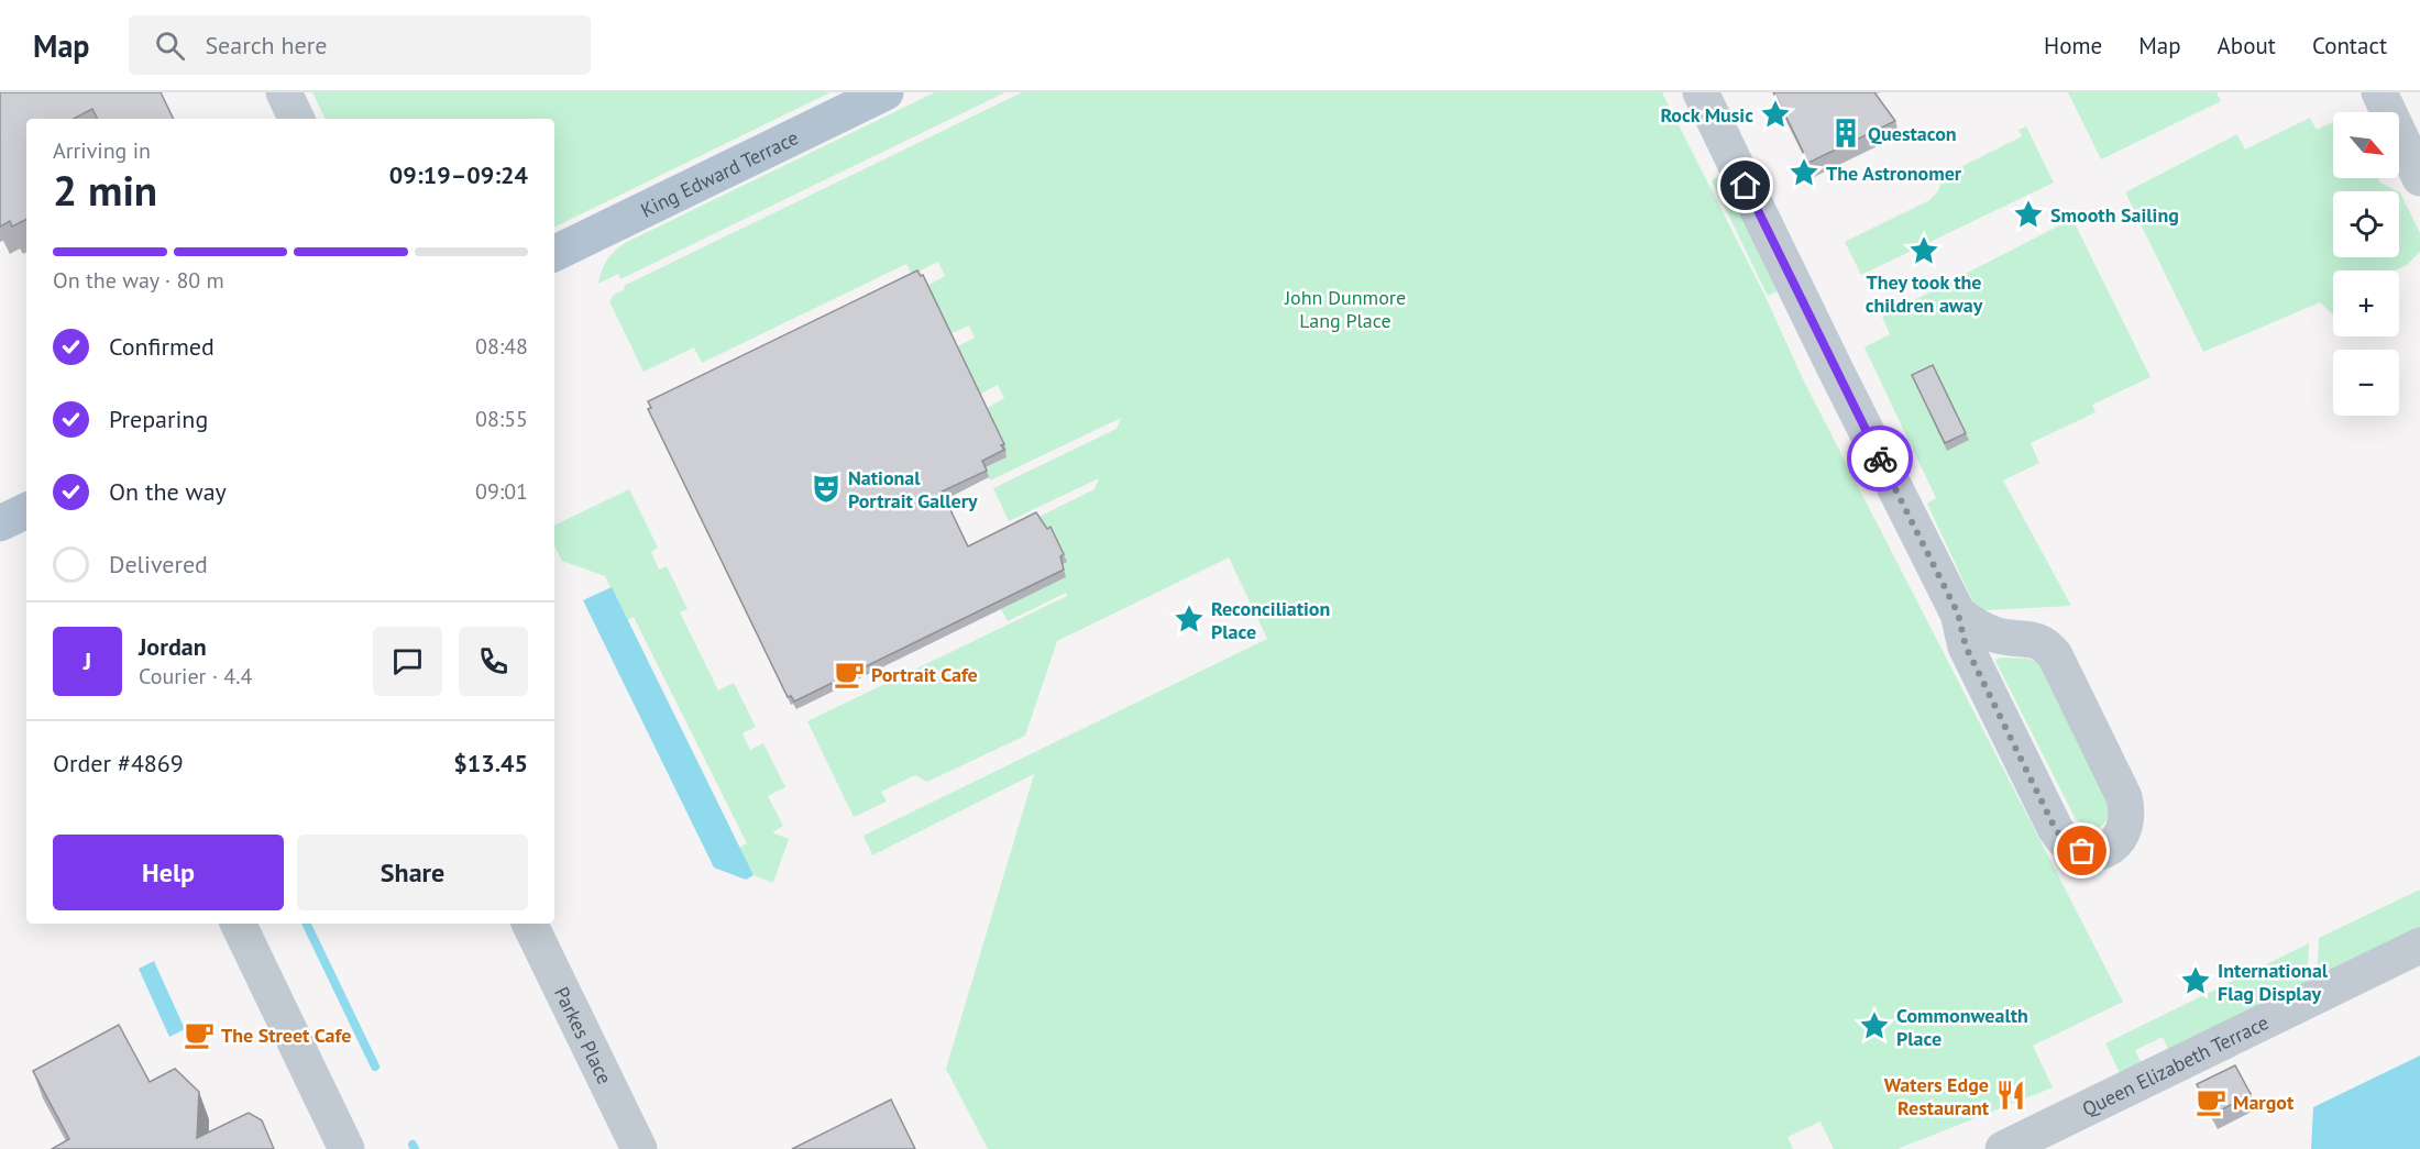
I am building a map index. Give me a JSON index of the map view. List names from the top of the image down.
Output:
{
  "streets": {
    "main road": ["King Edward Terrace"],
    "street": ["Parkes Place", "Queen Elizabeth Terrace"]
  },
  "parks": ["John Dunmore Lang Place"],
  "places": {
    "place": [
      "Rock Music",
      "The Astronomer",
      "Smooth Sailing",
      "They took the children away",
      "Reconciliation Place",
      "International Flag Display",
      "Commonwealth Place"
    ],
    "building": ["Questacon"],
    "theatre": ["National Portrait Gallery"],
    "cafe": ["Portrait Cafe", "The Street Cafe", "Margot"],
    "restaurant": ["Waters Edge Restaurant"]
  },
  "north": "bottom right",
  "page": {
    "header": "Map",
    "search": "Search here",
    "nav": [
      "Home",
      "Map",
      "About",
      "Contact"
    ],
    "map_buttons": ["+", "−"],
    "heading": ["2 min", "Arriving in", "09:19–09:24"],
    "panel": [
      "Jordan",
      "Courier · 4.4",
      "Order #4869",
      "$13.45"
    ],
    "bar": "On the way · 80 m",
    "list": [
      ["Confirmed", "08:48"],
      ["Preparing", "08:55"],
      ["On the way", "09:01"],
      "Delivered"
    ],
    "round": "J",
    "buttons": ["Help", "Share"]
  }
}
